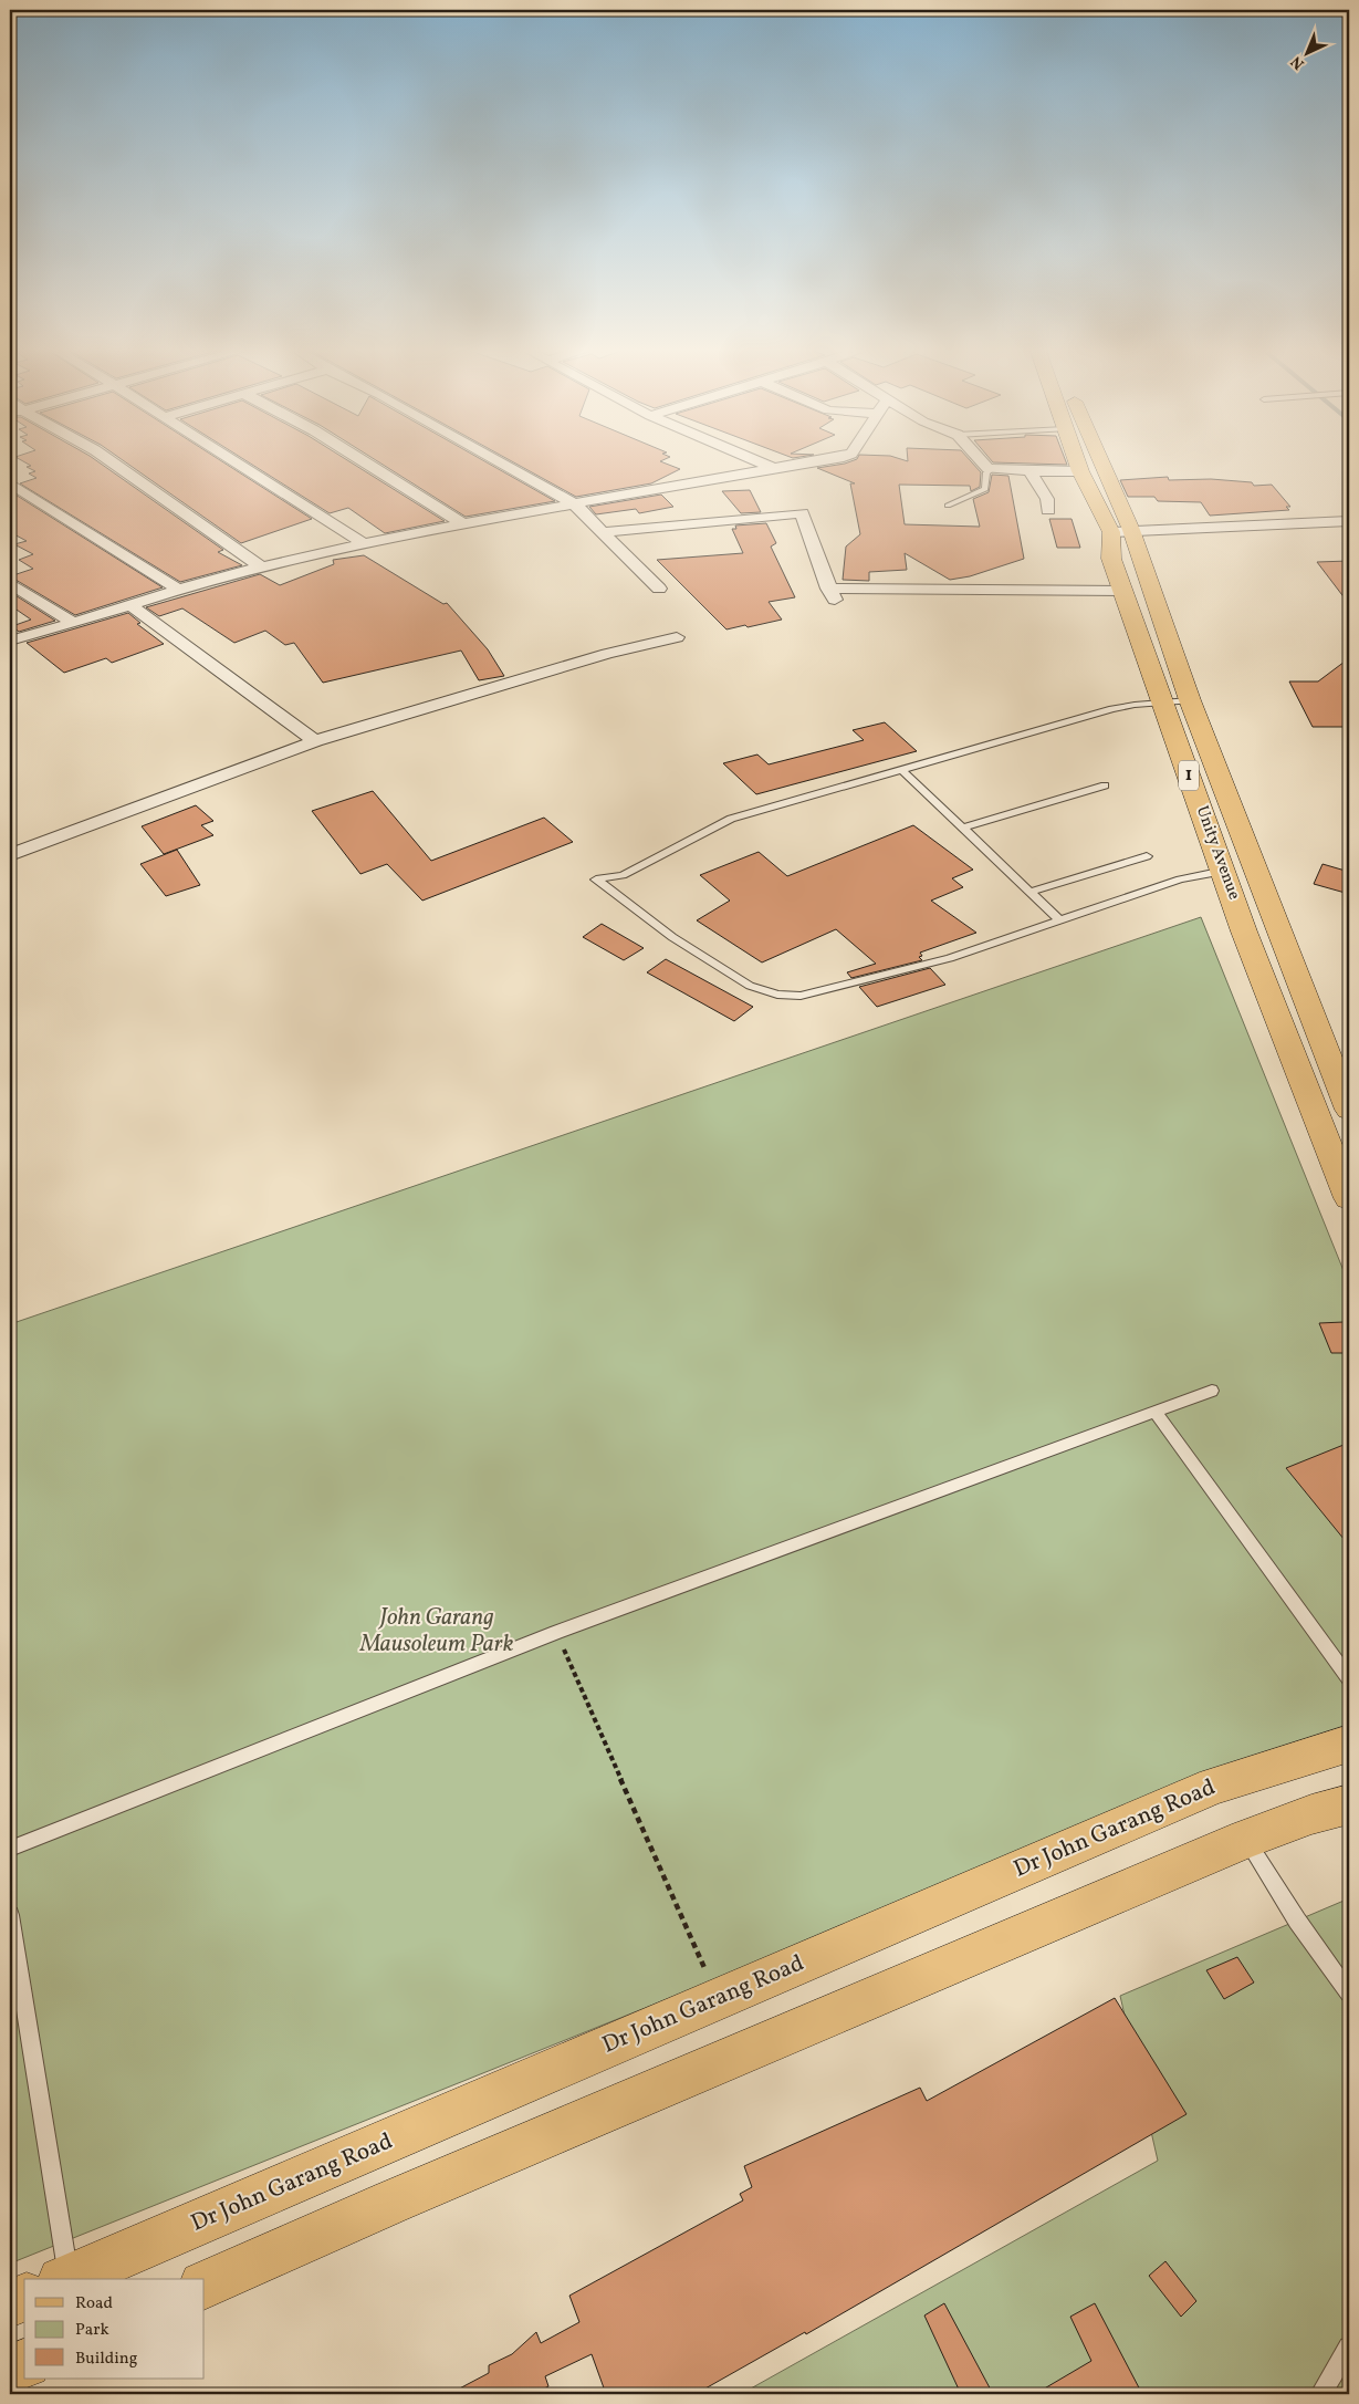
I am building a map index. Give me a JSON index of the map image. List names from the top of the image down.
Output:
{
  "streets": {
    "main road": ["1", "Unity Avenue", "Dr John Garang Road"]
  },
  "parks": ["John Garang Mausoleum Park"],
  "legend": ["Road", "Park", "Building"],
  "north": "bottom left"
}
